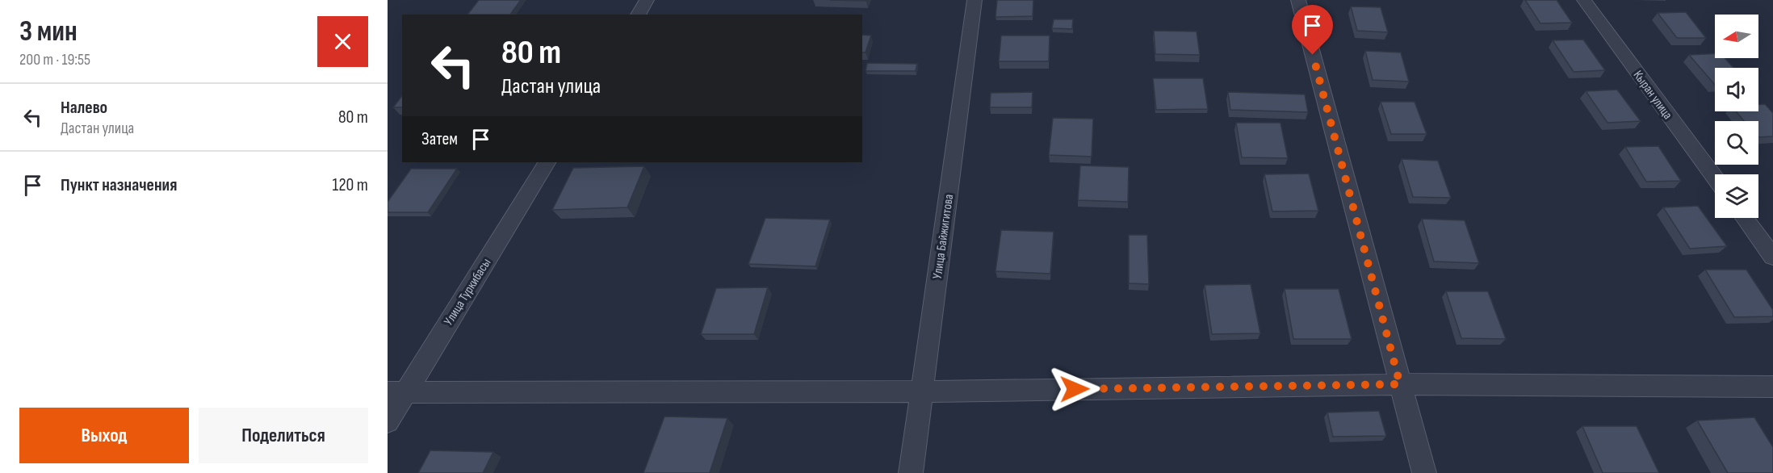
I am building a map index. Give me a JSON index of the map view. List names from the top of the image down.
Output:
{
  "streets": {
    "street": ["Кыран улица", "Улица Байжигитова", "Улица Туркибасы"]
  },
  "north": "left",
  "page": {
    "heading": ["3 мин", "200 m · 19:55"],
    "turn": ["80 m", "Дастан улица"],
    "list": [
      {
        "name": "Налево",
        "note": "Дастан улица",
        "value": "80 m"
      },
      {
        "name": "Пункт назначения",
        "value": "120 m"
      }
    ],
    "then": "Затем",
    "buttons": ["Выход", "Поделиться"]
  }
}
